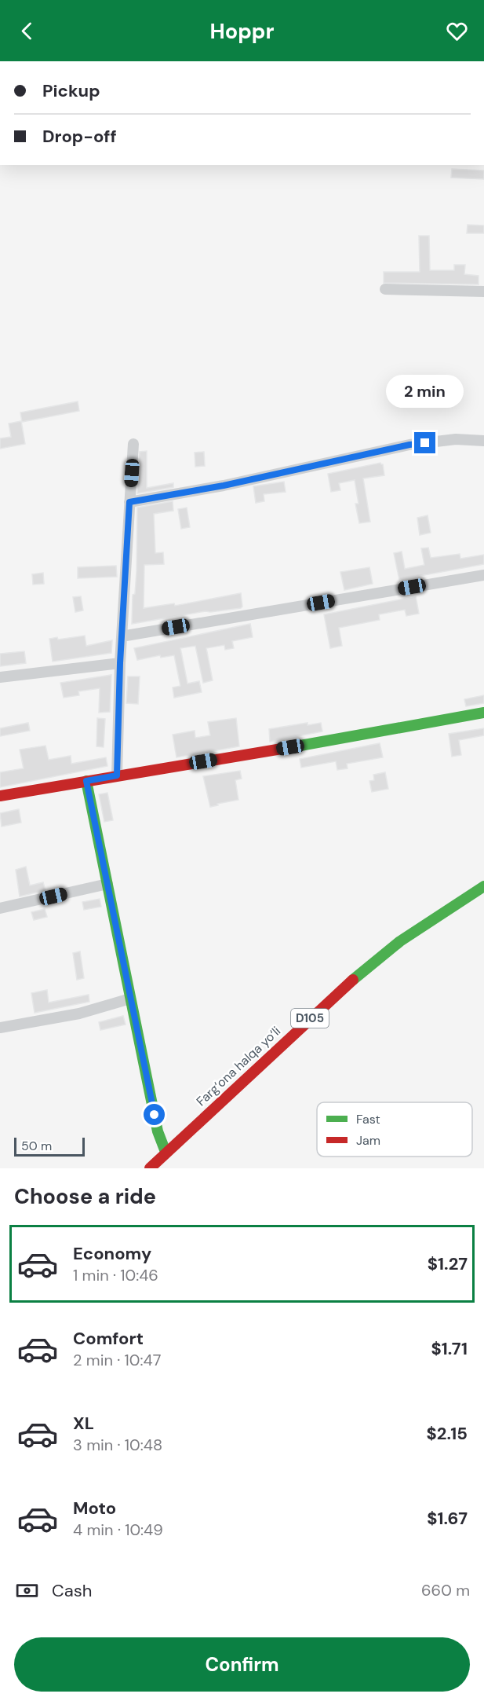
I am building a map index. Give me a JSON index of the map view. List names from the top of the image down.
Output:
{
  "streets": {
    "main road": ["D105", "Farg‘ona halqa yo‘li"]
  },
  "legend": ["Fast", "Jam"],
  "scale_bar": "50 m",
  "page": {
    "header": "Hoppr",
    "banner": ["Pickup", "Drop-off"],
    "bubble": "2 min",
    "scale": "50 m",
    "heading": "Choose a ride",
    "list": [
      {
        "name": "Economy",
        "note": "1 min · 10:46",
        "value": "$1.27"
      },
      {
        "name": "Comfort",
        "note": "2 min · 10:47",
        "value": "$1.71"
      },
      {
        "name": "XL",
        "note": "3 min · 10:48",
        "value": "$2.15"
      },
      {
        "name": "Moto",
        "note": "4 min · 10:49",
        "value": "$1.67"
      }
    ],
    "pay": ["Cash", "660 m"],
    "buttons": "Confirm"
  }
}
